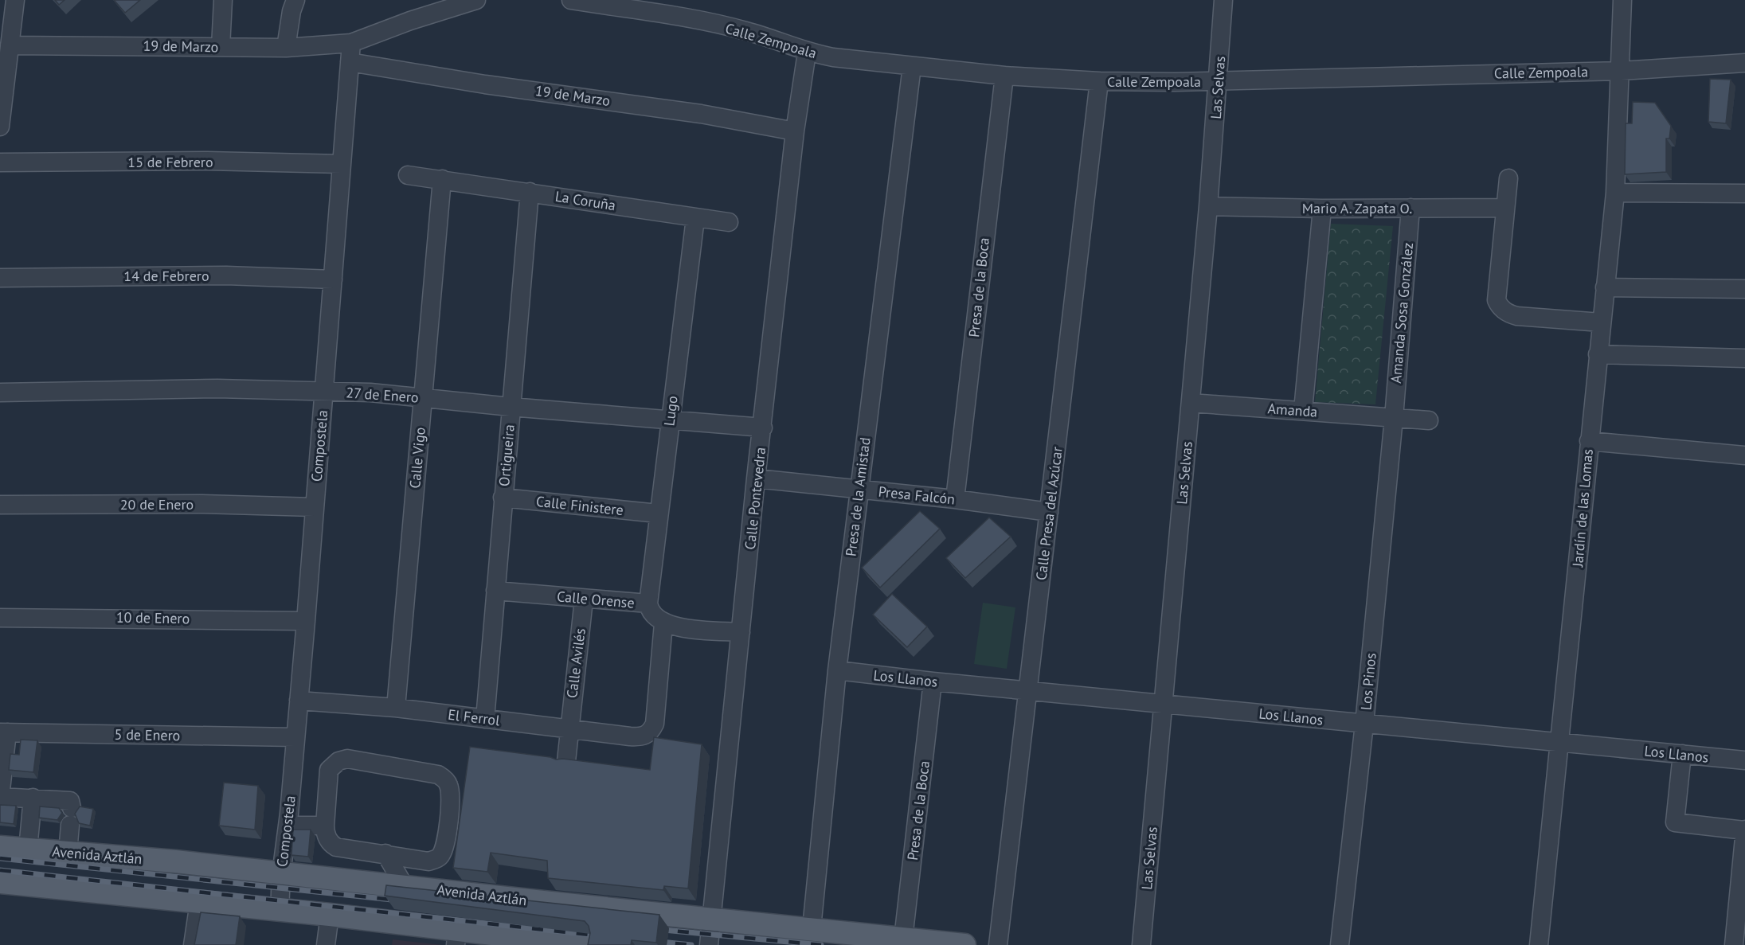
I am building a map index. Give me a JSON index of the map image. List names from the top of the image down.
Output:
{
  "streets": {
    "main road": ["Avenida Aztlán"],
    "street": [
      "Calle Zempoala",
      "19 de Marzo",
      "Las Selvas",
      "15 de Febrero",
      "La Coruña",
      "Mario A. Zapata O.",
      "14 de Febrero",
      "Presa de la Boca",
      "Amanda Sosa González",
      "27 de Enero",
      "Amanda",
      "Lugo",
      "Compostela",
      "Ortigueira",
      "Calle Vigo",
      "Presa Falcón",
      "Presa de la Amistad",
      "Calle Pontevedra",
      "20 de Enero",
      "Calle Finistere",
      "Jardín de las Lomas",
      "Calle Presa del Azúcar",
      "Calle Orense",
      "10 de Enero",
      "Calle Avilés",
      "Los Llanos",
      "Los Pinos",
      "El Ferrol",
      "5 de Enero"
    ]
  },
  "crossings": [
    ["Calle Zempoala", "Las Selvas"],
    ["Calle Zempoala", "Presa de la Boca"],
    ["Calle Zempoala", "Presa de la Amistad"],
    ["Calle Zempoala", "Calle Pontevedra"],
    ["Calle Zempoala", "Jardín de las Lomas"],
    ["Calle Zempoala", "Calle Presa del Azúcar"],
    ["19 de Marzo", "Compostela"],
    ["19 de Marzo", "Calle Pontevedra"],
    ["Las Selvas", "Mario A. Zapata O."],
    ["Las Selvas", "Amanda"],
    ["Las Selvas", "Los Llanos"],
    ["15 de Febrero", "Compostela"],
    ["La Coruña", "Lugo"],
    ["La Coruña", "Ortigueira"],
    ["La Coruña", "Calle Vigo"],
    ["Mario A. Zapata O.", "Amanda Sosa González"],
    ["14 de Febrero", "Compostela"],
    ["Presa de la Boca", "Presa Falcón"],
    ["Presa de la Boca", "Los Llanos"],
    ["Presa de la Boca", "Avenida Aztlán"],
    ["Amanda Sosa González", "Amanda"],
    ["Amanda Sosa González", "Los Pinos"],
    ["27 de Enero", "Lugo"],
    ["27 de Enero", "Compostela"],
    ["27 de Enero", "Ortigueira"],
    ["27 de Enero", "Calle Vigo"],
    ["27 de Enero", "Calle Pontevedra"],
    ["Amanda", "Los Pinos"],
    ["Lugo", "Calle Finistere"],
    ["Lugo", "Calle Orense"],
    ["Compostela", "20 de Enero"],
    ["Compostela", "10 de Enero"],
    ["Compostela", "El Ferrol"],
    ["Compostela", "5 de Enero"],
    ["Compostela", "Avenida Aztlán"],
    ["Ortigueira", "Calle Finistere"],
    ["Ortigueira", "Calle Orense"],
    ["Ortigueira", "El Ferrol"],
    ["Calle Vigo", "El Ferrol"],
    ["Presa Falcón", "Presa de la Amistad"],
    ["Presa Falcón", "Calle Pontevedra"],
    ["Presa Falcón", "Calle Presa del Azúcar"],
    ["Presa de la Amistad", "Los Llanos"],
    ["Presa de la Amistad", "Avenida Aztlán"],
    ["Calle Pontevedra", "Avenida Aztlán"],
    ["Jardín de las Lomas", "Los Llanos"],
    ["Calle Presa del Azúcar", "Los Llanos"],
    ["Calle Orense", "Calle Avilés"],
    ["Calle Orense", "El Ferrol"],
    ["Calle Avilés", "El Ferrol"],
    ["Los Llanos", "Los Pinos"]
  ]
}
